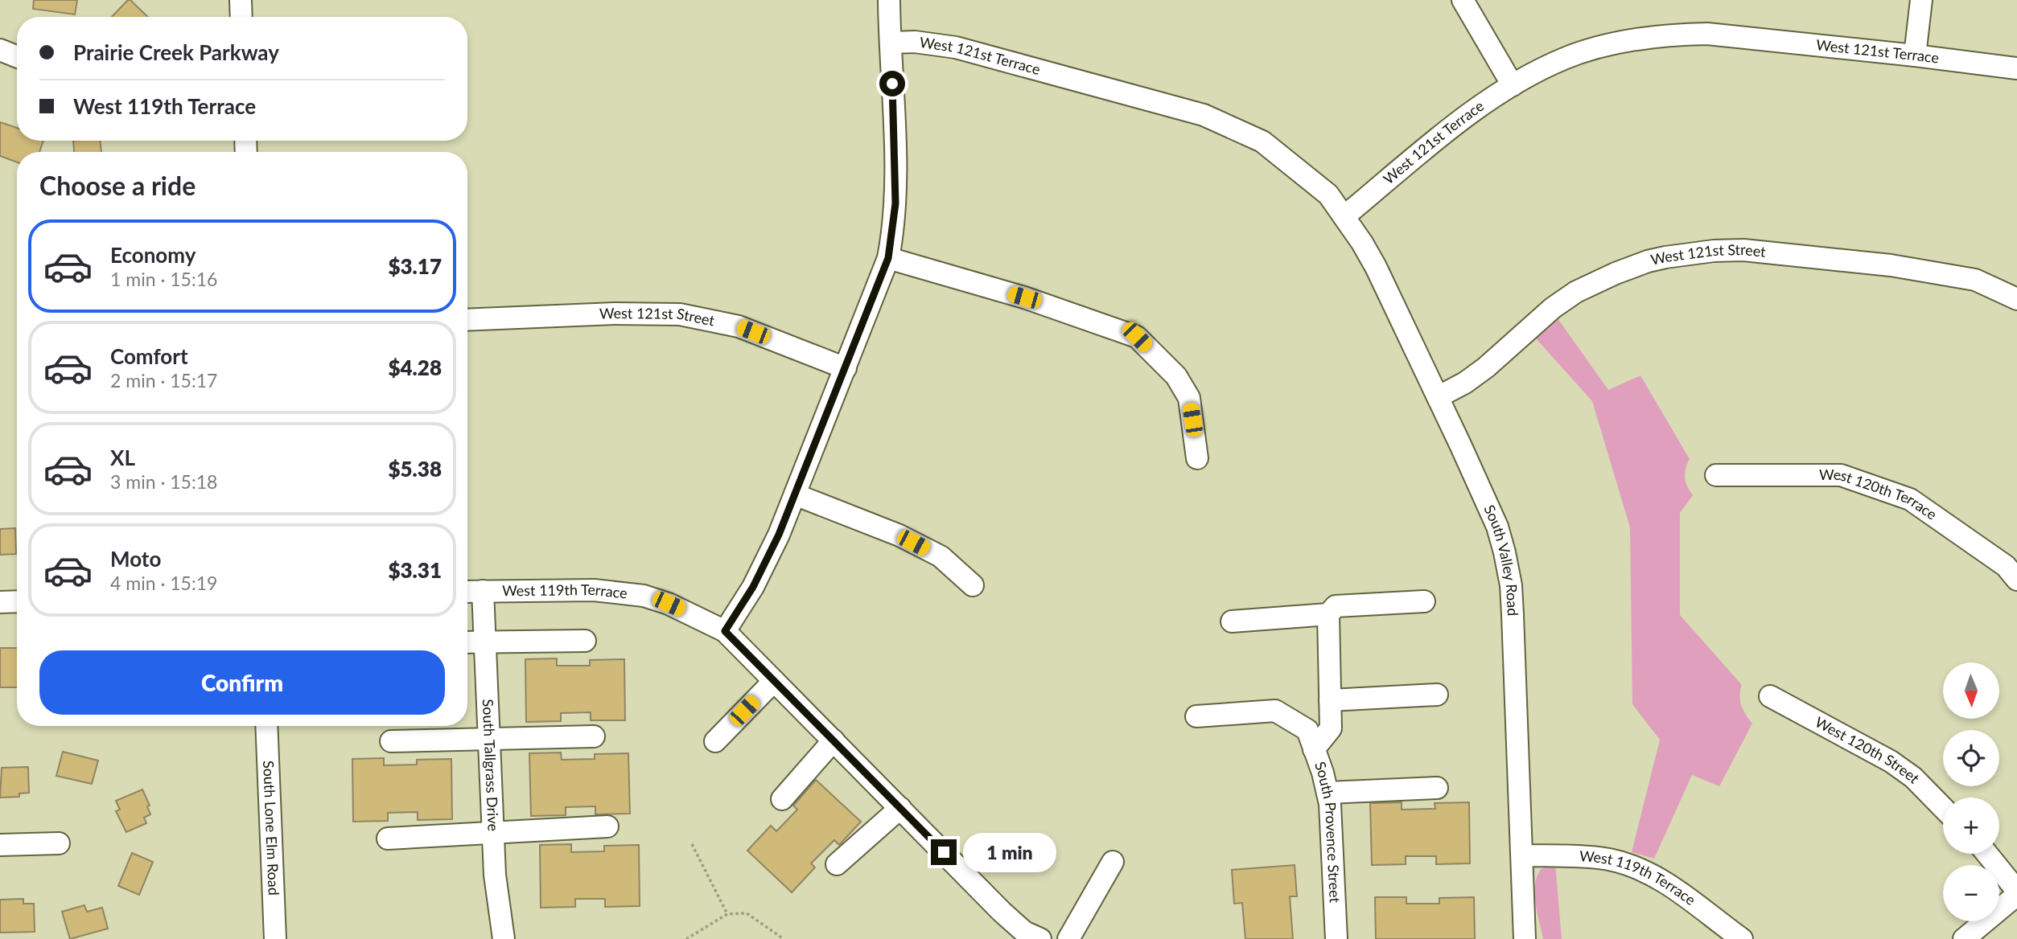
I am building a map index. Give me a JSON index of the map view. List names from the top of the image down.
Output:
{
  "streets": {
    "street": [
      "West 121st Terrace",
      "West 121st Street",
      "West 120th Terrace",
      "South Valley Road",
      "West 119th Terrace",
      "West 120th Street",
      "South Tallgrass Drive",
      "South Lone Elm Road",
      "South Provence Street"
    ]
  },
  "crossings": [
    ["West 121st Terrace", "South Valley Road"],
    ["West 121st Street", "South Valley Road"],
    ["South Valley Road", "West 119th Terrace"],
    ["West 119th Terrace", "South Tallgrass Drive"]
  ],
  "north": "bottom",
  "page": {
    "banner": ["Prairie Creek Parkway", "West 119th Terrace"],
    "heading": "Choose a ride",
    "list": [
      {
        "name": "Economy",
        "note": "1 min · 15:16",
        "value": "$3.17"
      },
      {
        "name": "Comfort",
        "note": "2 min · 15:17",
        "value": "$4.28"
      },
      {
        "name": "XL",
        "note": "3 min · 15:18",
        "value": "$5.38"
      },
      {
        "name": "Moto",
        "note": "4 min · 15:19",
        "value": "$3.31"
      }
    ],
    "buttons": "Confirm",
    "map_buttons": ["+", "−"],
    "bubble": "1 min"
  }
}
